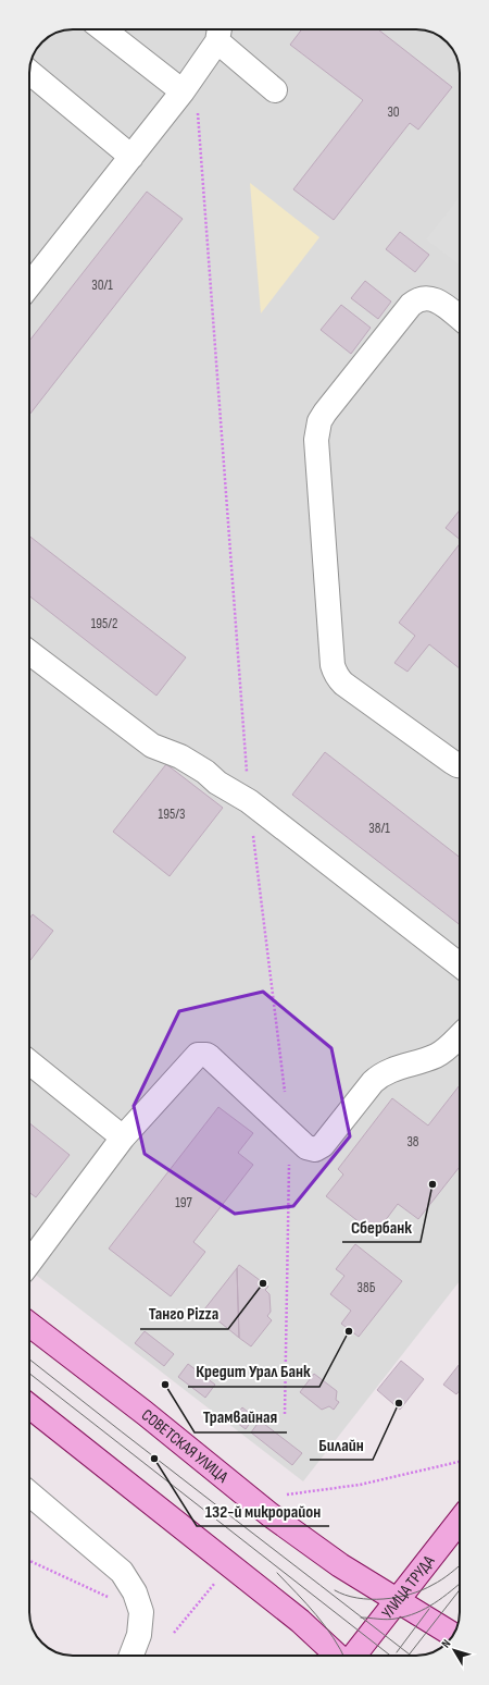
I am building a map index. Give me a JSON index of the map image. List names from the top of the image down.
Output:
{
  "streets": {
    "main road": ["СОВЕТСКАЯ УЛИЦА", "УЛИЦА ТРУДА"]
  },
  "crossings": [
    ["СОВЕТСКАЯ УЛИЦА", "УЛИЦА ТРУДА"]
  ],
  "places": [
    "Сбербанк",
    "Танго Pizza",
    "Кредит Урал Банк",
    "Трамвайная",
    "Билайн",
    "132-й микрорайон"
  ],
  "house_numbers": [
    "30",
    "30/1",
    "195/2",
    "195/3",
    "38/1",
    "38",
    "197",
    "38Б"
  ],
  "north": "top left"
}
